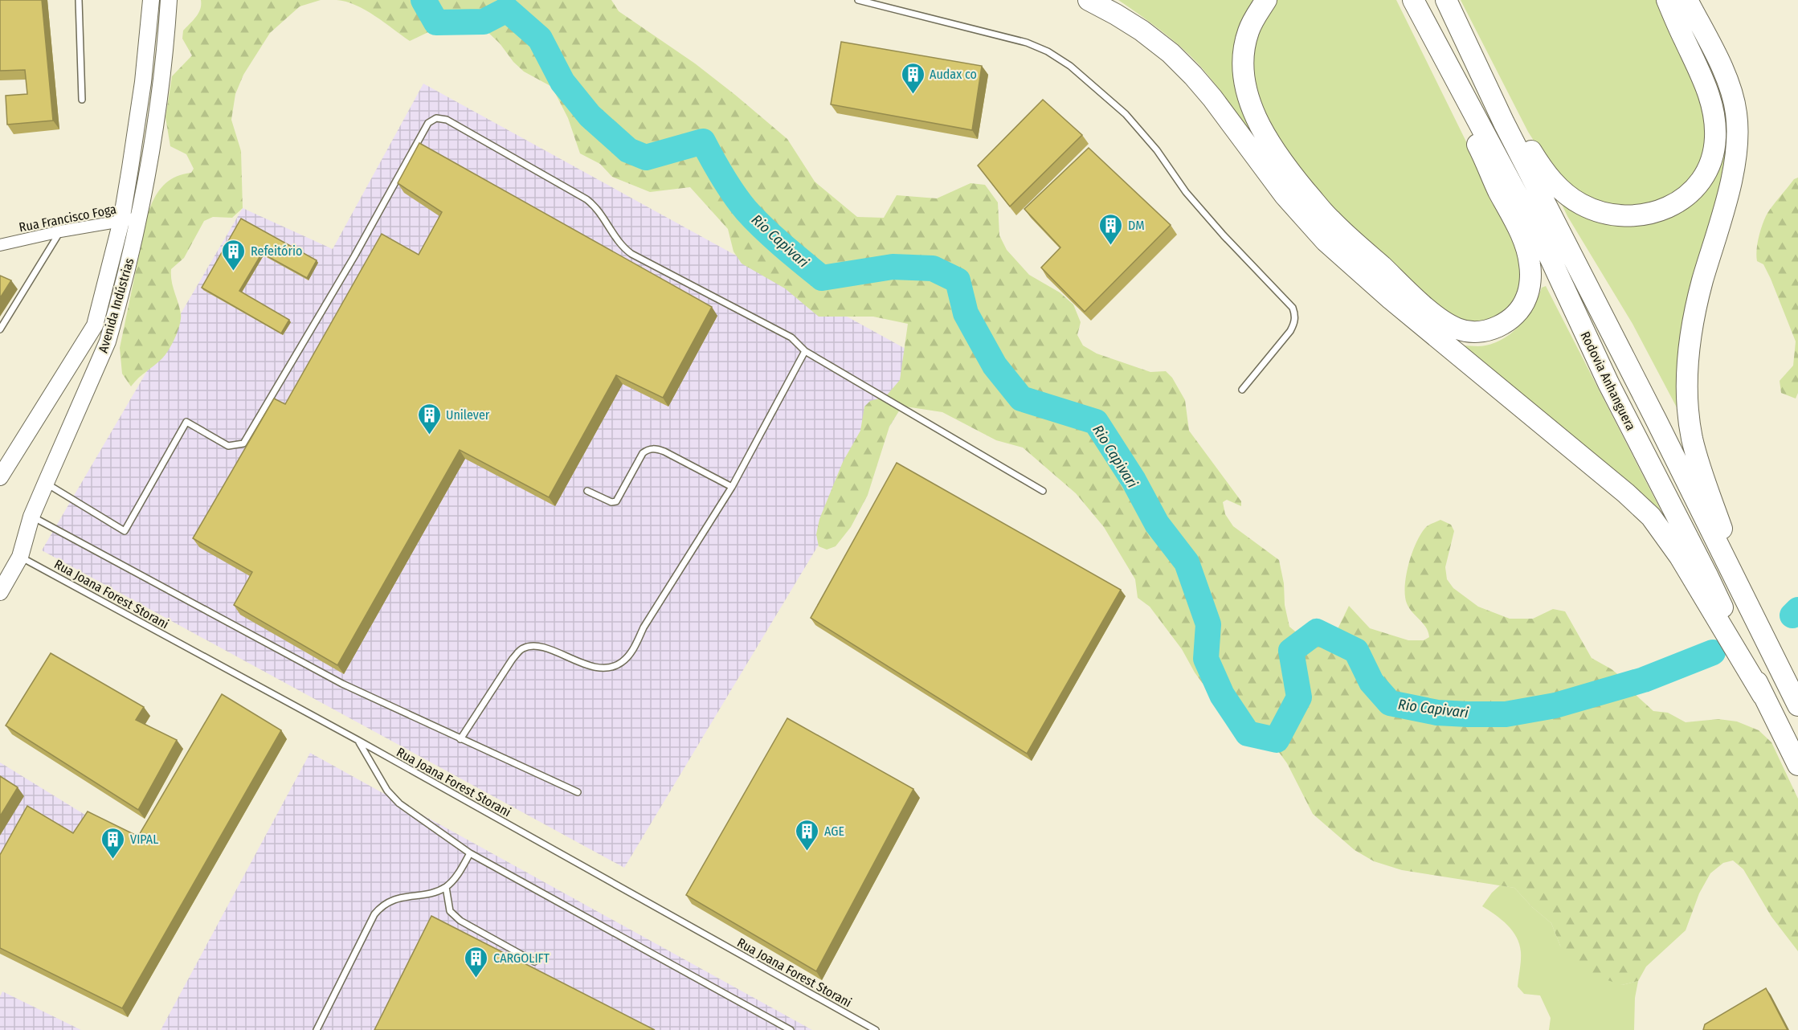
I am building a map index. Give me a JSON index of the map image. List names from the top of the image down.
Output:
{
  "streets": {
    "highway": ["Rodovia Anhanguera"],
    "street": ["Rua Francisco Foga", "Avenida Indústrias"],
    "lane": ["Rua Joana Forest Storani"]
  },
  "crossings": [
    ["Rua Francisco Foga", "Avenida Indústrias"],
    ["Avenida Indústrias", "Rua Joana Forest Storani"]
  ],
  "water": ["Rio Capivari"],
  "places": {
    "building": [
      "Audax co",
      "DM",
      "Refeitório",
      "Unilever",
      "AGE",
      "VIPAL",
      "CARGOLIFT"
    ]
  }
}
